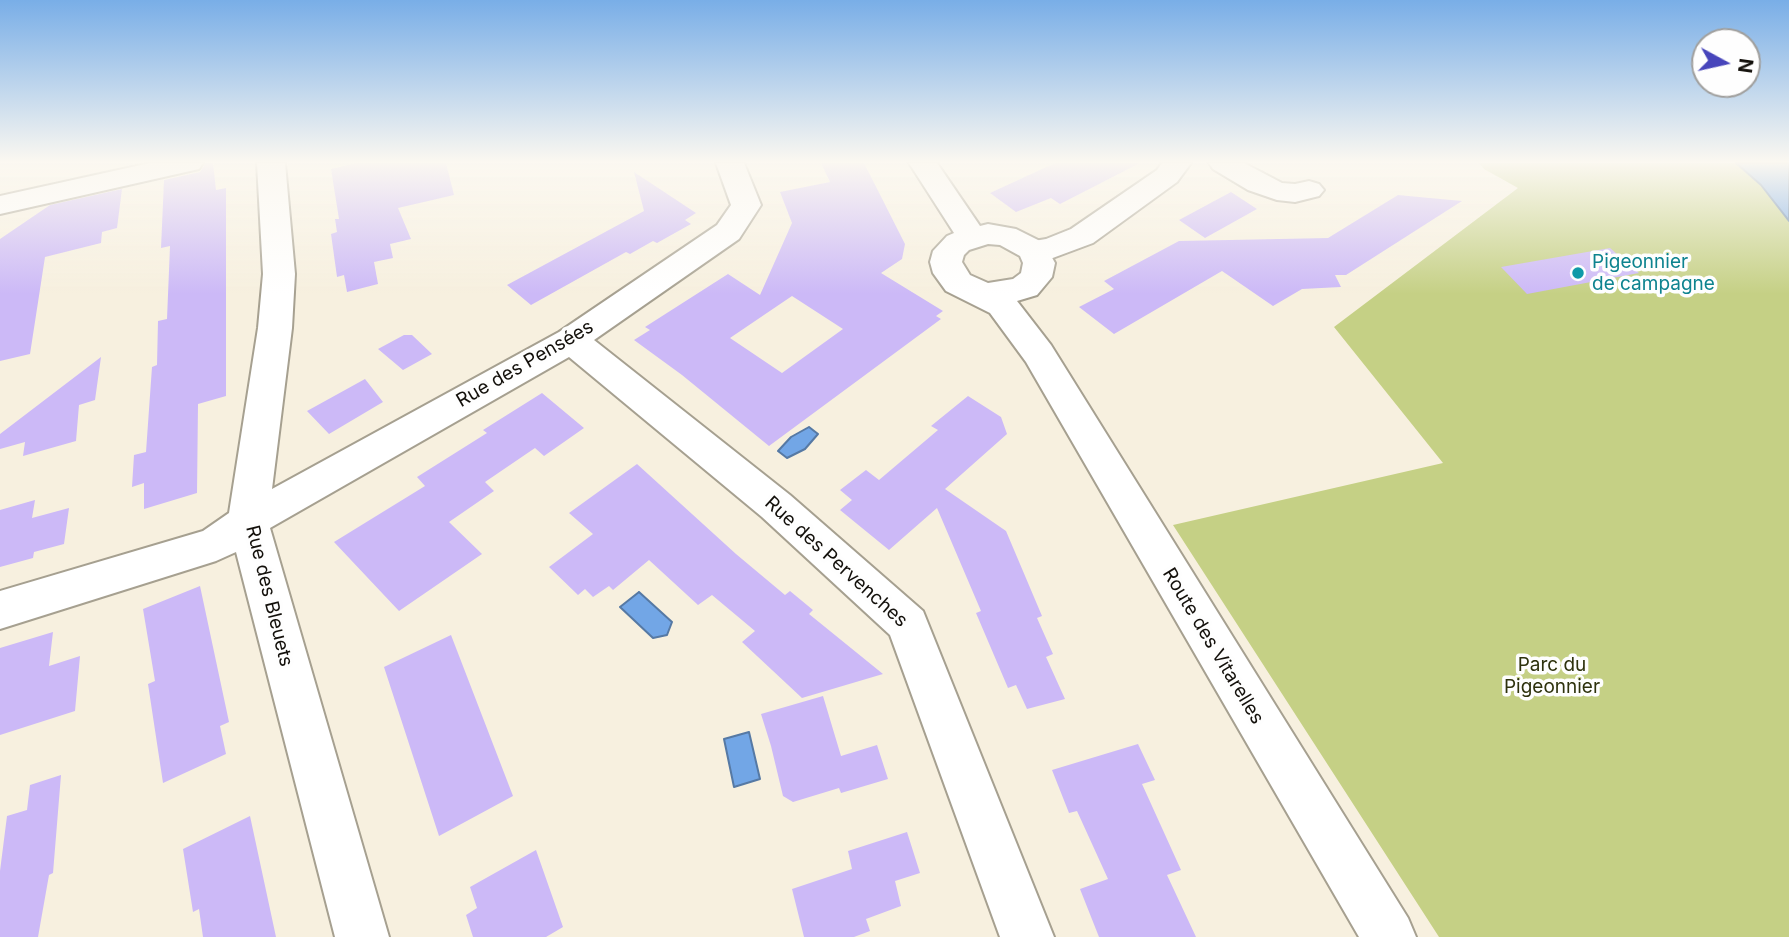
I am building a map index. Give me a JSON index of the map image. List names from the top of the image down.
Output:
{
  "streets": {
    "street": [
      "Rue des Pensées",
      "Rue des Pervenches",
      "Rue des Bleuets",
      "Route des Vitarelles"
    ]
  },
  "crossings": [
    ["Rue des Pensées", "Rue des Pervenches"],
    ["Rue des Pensées", "Rue des Bleuets"]
  ],
  "parks": ["Parc du Pigeonnier"],
  "places": ["Pigeonnier de campagne"],
  "north": "right"
}
